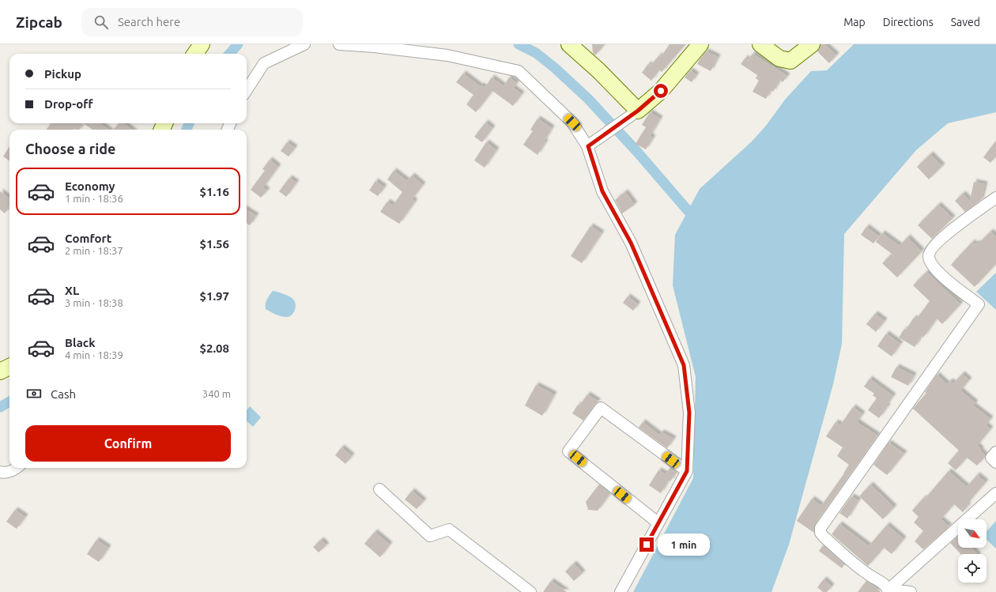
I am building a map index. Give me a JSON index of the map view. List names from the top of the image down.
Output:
{
  "north": "bottom right",
  "page": {
    "header": "Zipcab",
    "search": "Search here",
    "nav": ["Map", "Directions", "Saved"],
    "banner": ["Pickup", "Drop-off"],
    "heading": "Choose a ride",
    "list": [
      {
        "name": "Economy",
        "note": "1 min · 18:36",
        "value": "$1.16"
      },
      {
        "name": "Comfort",
        "note": "2 min · 18:37",
        "value": "$1.56"
      },
      {
        "name": "XL",
        "note": "3 min · 18:38",
        "value": "$1.97"
      },
      {
        "name": "Black",
        "note": "4 min · 18:39",
        "value": "$2.08"
      }
    ],
    "pay": ["Cash", "340 m"],
    "buttons": "Confirm",
    "bubble": "1 min"
  }
}
